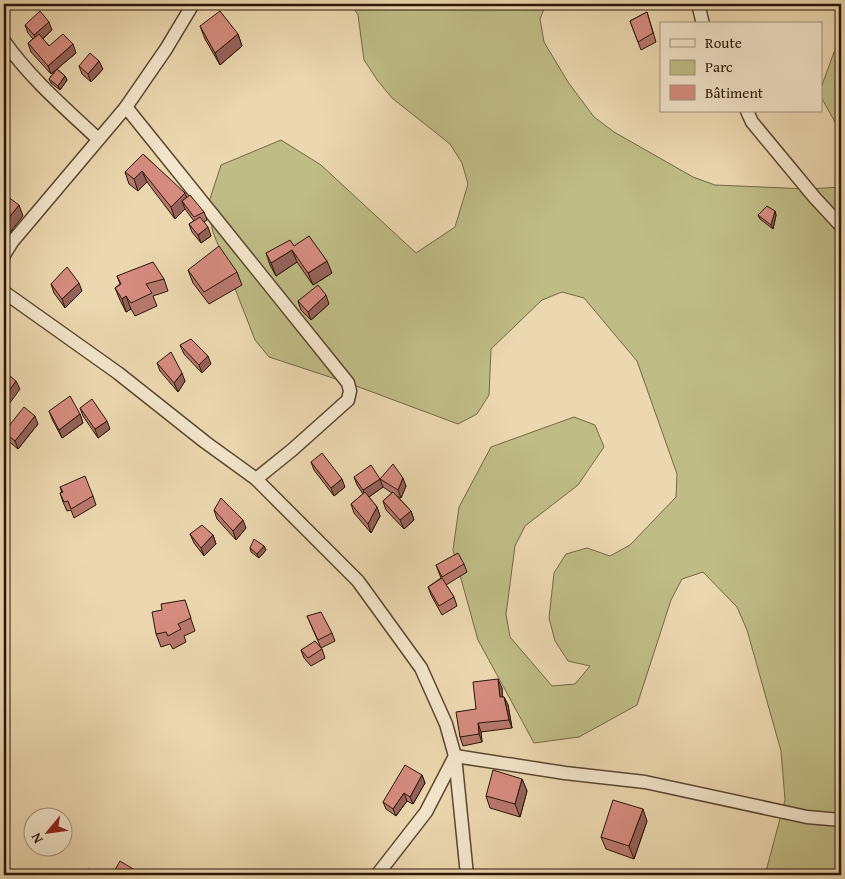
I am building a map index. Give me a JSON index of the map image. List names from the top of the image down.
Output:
{
  "legend": ["Route", "Parc", "Bâtiment"],
  "north": "bottom left"
}
